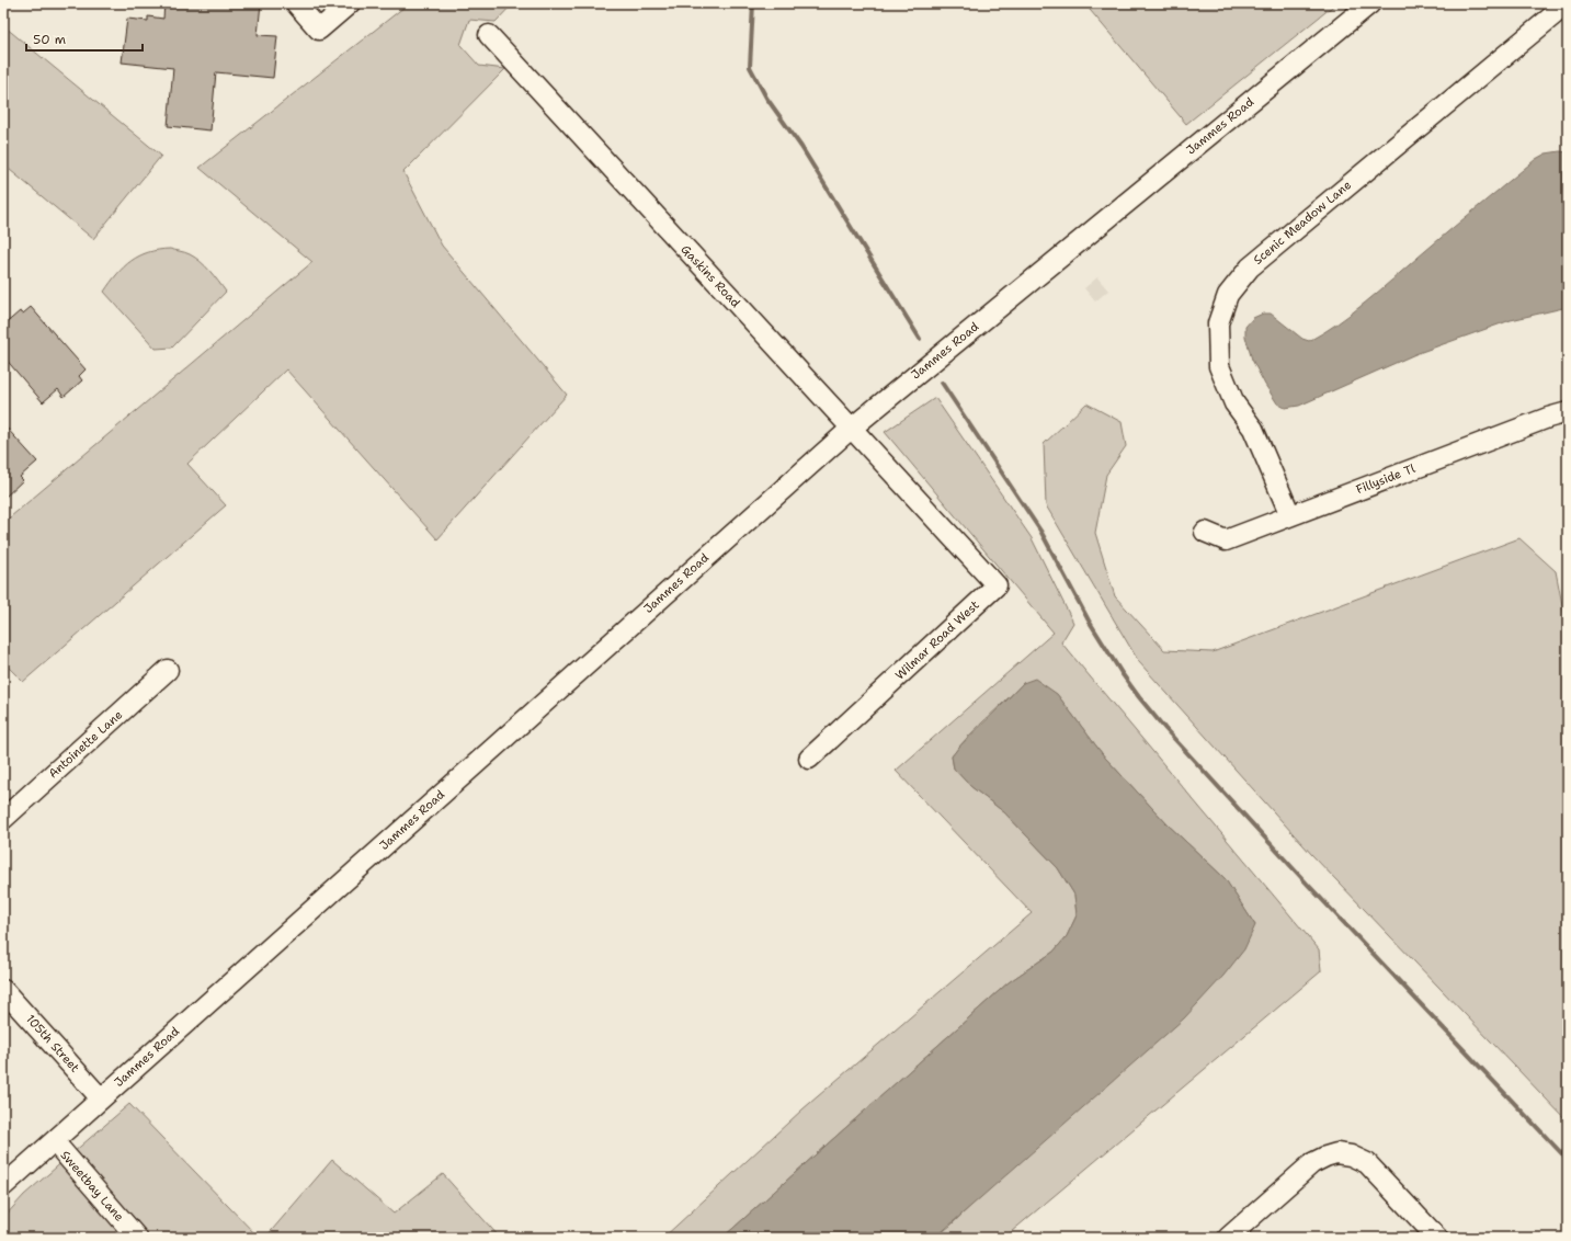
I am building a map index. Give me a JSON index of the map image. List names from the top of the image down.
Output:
{
  "streets": {
    "street": [
      "Jammes Road",
      "Scenic Meadow Lane",
      "Gaskins Road",
      "Fillyside Tl",
      "Wilmar Road West",
      "Antoinette Lane",
      "105th Street",
      "Sweetbay Lane"
    ]
  },
  "crossings": [
    ["Jammes Road", "Gaskins Road"],
    ["Jammes Road", "105th Street"],
    ["Jammes Road", "Sweetbay Lane"],
    ["Scenic Meadow Lane", "Fillyside Tl"],
    ["Gaskins Road", "Wilmar Road West"]
  ],
  "scale_bar": "50 m"
}
